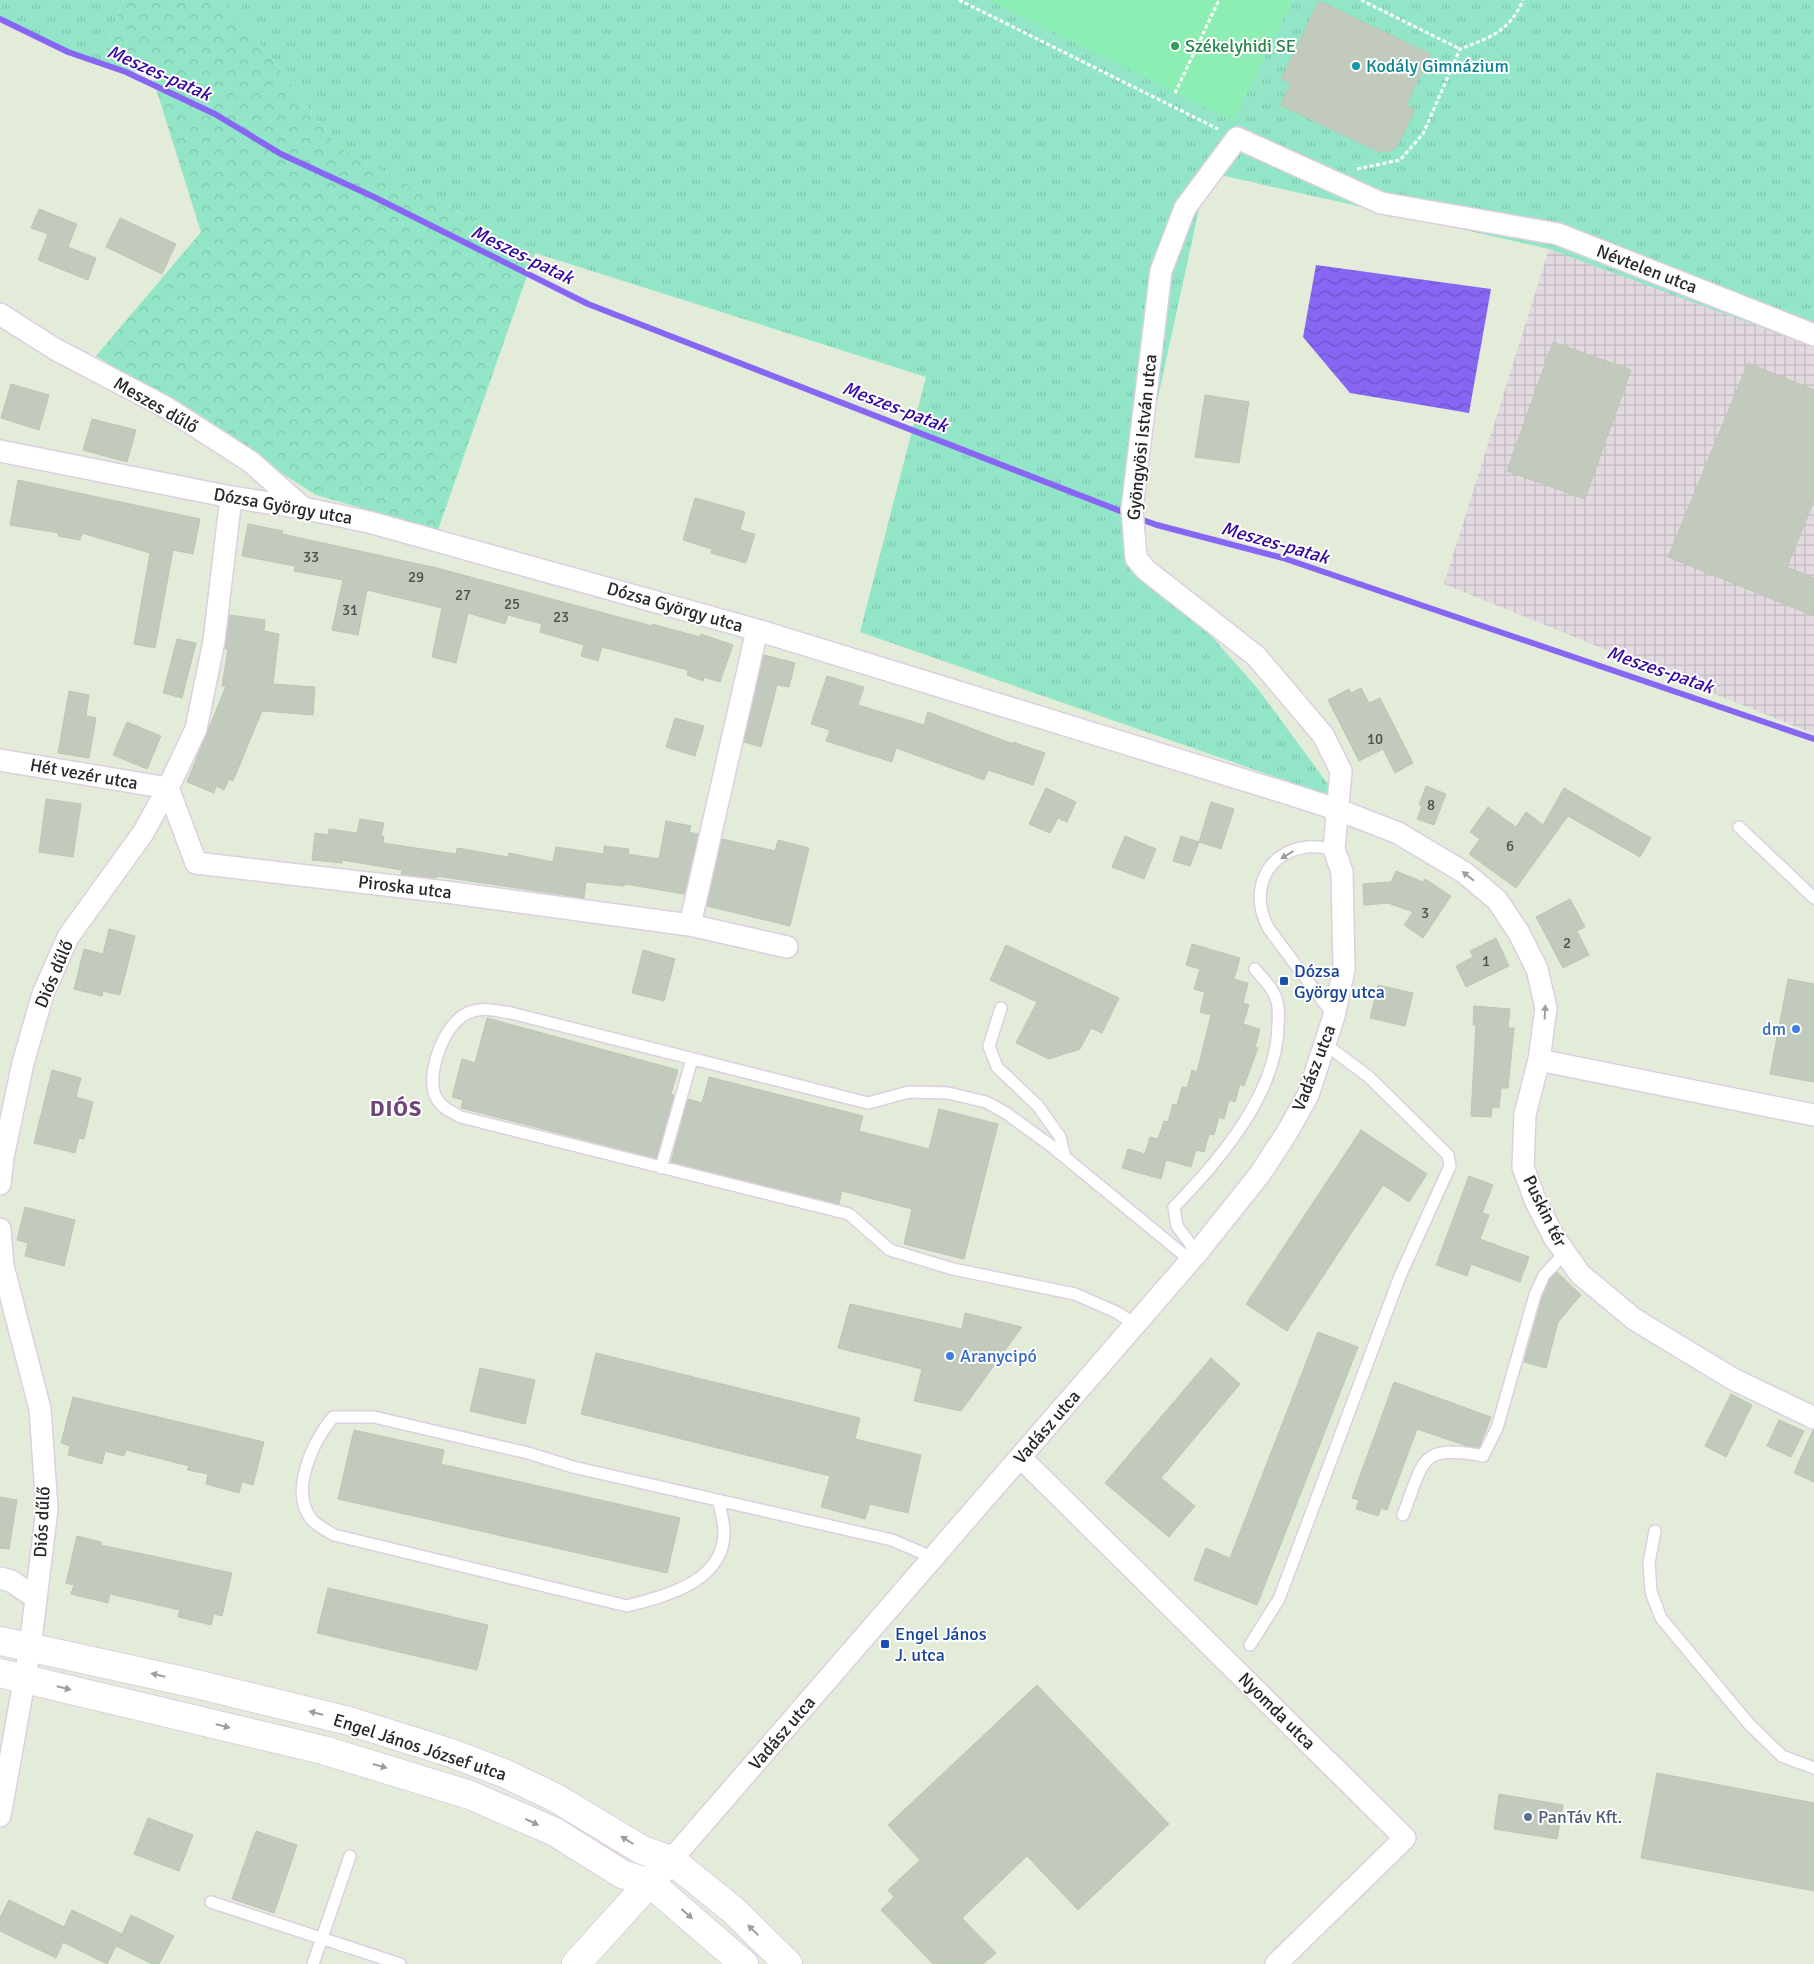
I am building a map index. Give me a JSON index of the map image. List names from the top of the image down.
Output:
{
  "streets": {
    "street": [
      "Névtelen utca",
      "Meszes dűlő",
      "Gyöngyösi István utca",
      "Dózsa György utca",
      "Hét vezér utca",
      "Piroska utca",
      "Diós dűlő",
      "Vadász utca",
      "Puskin tér",
      "Nyomda utca",
      "Engel János József utca"
    ]
  },
  "crossings": [
    ["Meszes dűlő", "Dózsa György utca"],
    ["Gyöngyösi István utca", "Dózsa György utca"],
    ["Gyöngyösi István utca", "Vadász utca"],
    ["Dózsa György utca", "Vadász utca"],
    ["Hét vezér utca", "Piroska utca"],
    ["Hét vezér utca", "Diós dűlő"],
    ["Piroska utca", "Diós dűlő"],
    ["Diós dűlő", "Engel János József utca"],
    ["Vadász utca", "Nyomda utca"],
    ["Vadász utca", "Engel János József utca"]
  ],
  "districts": ["DIÓS"],
  "water": ["Meszes-patak"],
  "places": {
    "other": [
      "Székelyhidi SE",
      "Kodály Gimnázium",
      "dm",
      "Aranycipó",
      "PanTáv Kft."
    ],
    "transit": ["Dózsa György utca", "Engel János J. utca"]
  },
  "house_numbers": [
    "33",
    "29",
    "27",
    "25",
    "31",
    "23",
    "10",
    "8",
    "6",
    "3",
    "2",
    "1"
  ]
}
